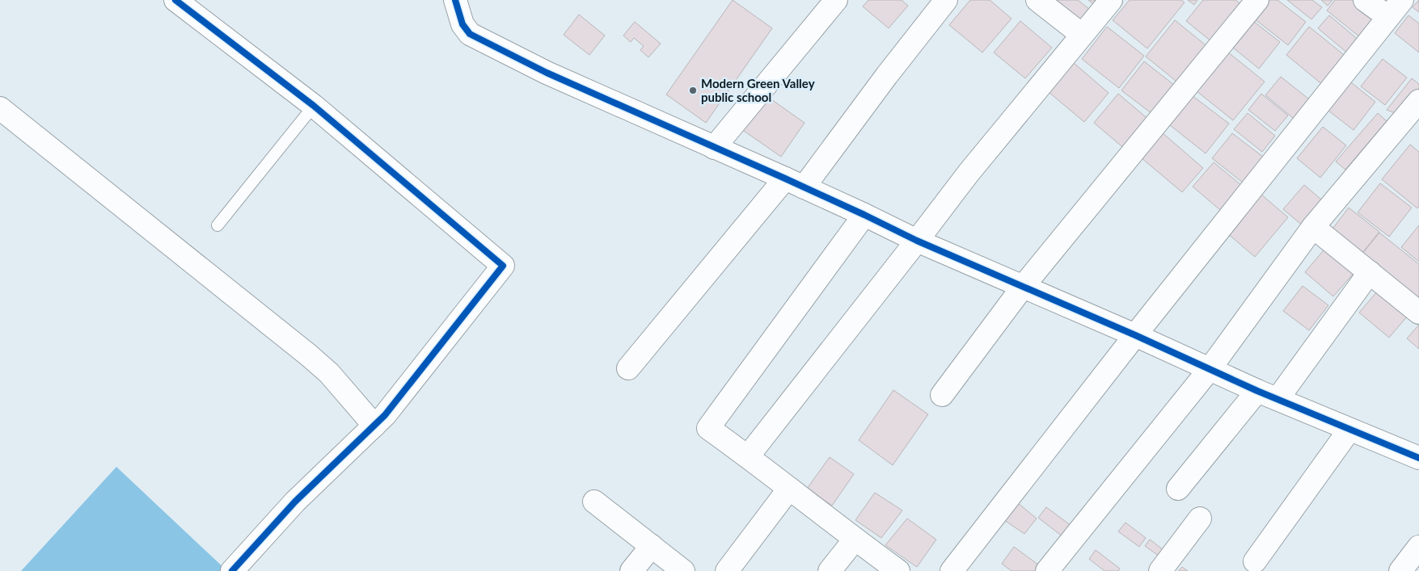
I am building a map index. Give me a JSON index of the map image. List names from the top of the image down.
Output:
{
  "places": ["Modern Green Valley public school"]
}
